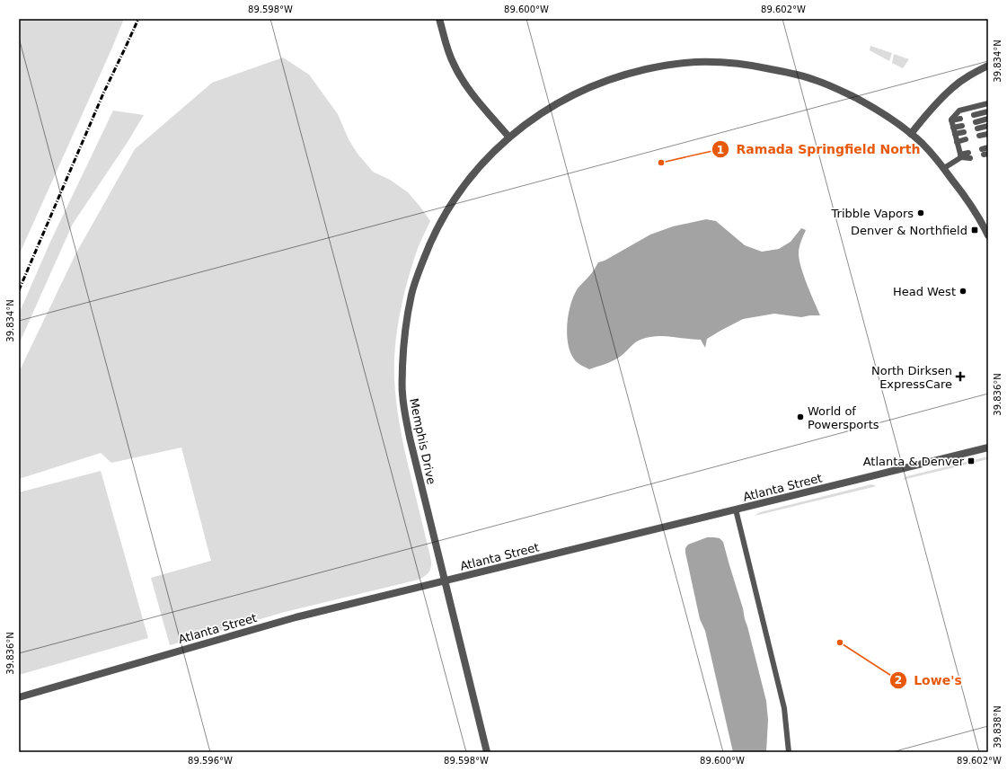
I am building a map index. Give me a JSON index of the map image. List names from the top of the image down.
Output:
{
  "streets": {
    "street": ["Memphis Drive", "Atlanta Street"]
  },
  "crossings": [
    ["Memphis Drive", "Atlanta Street"]
  ],
  "places": {
    "other": [
      "Ramada Springfield North",
      "Tribble Vapors",
      "Head West",
      "World of Powersports",
      "Lowe's"
    ],
    "transit": ["Denver & Northfield", "Atlanta & Denver"],
    "health": ["North Dirksen ExpressCare"]
  },
  "coordinates": [
    "89.598°W",
    "89.600°W",
    "89.602°W",
    "39.834°N",
    "39.836°N",
    "39.838°N",
    "89.596°W"
  ]
}
